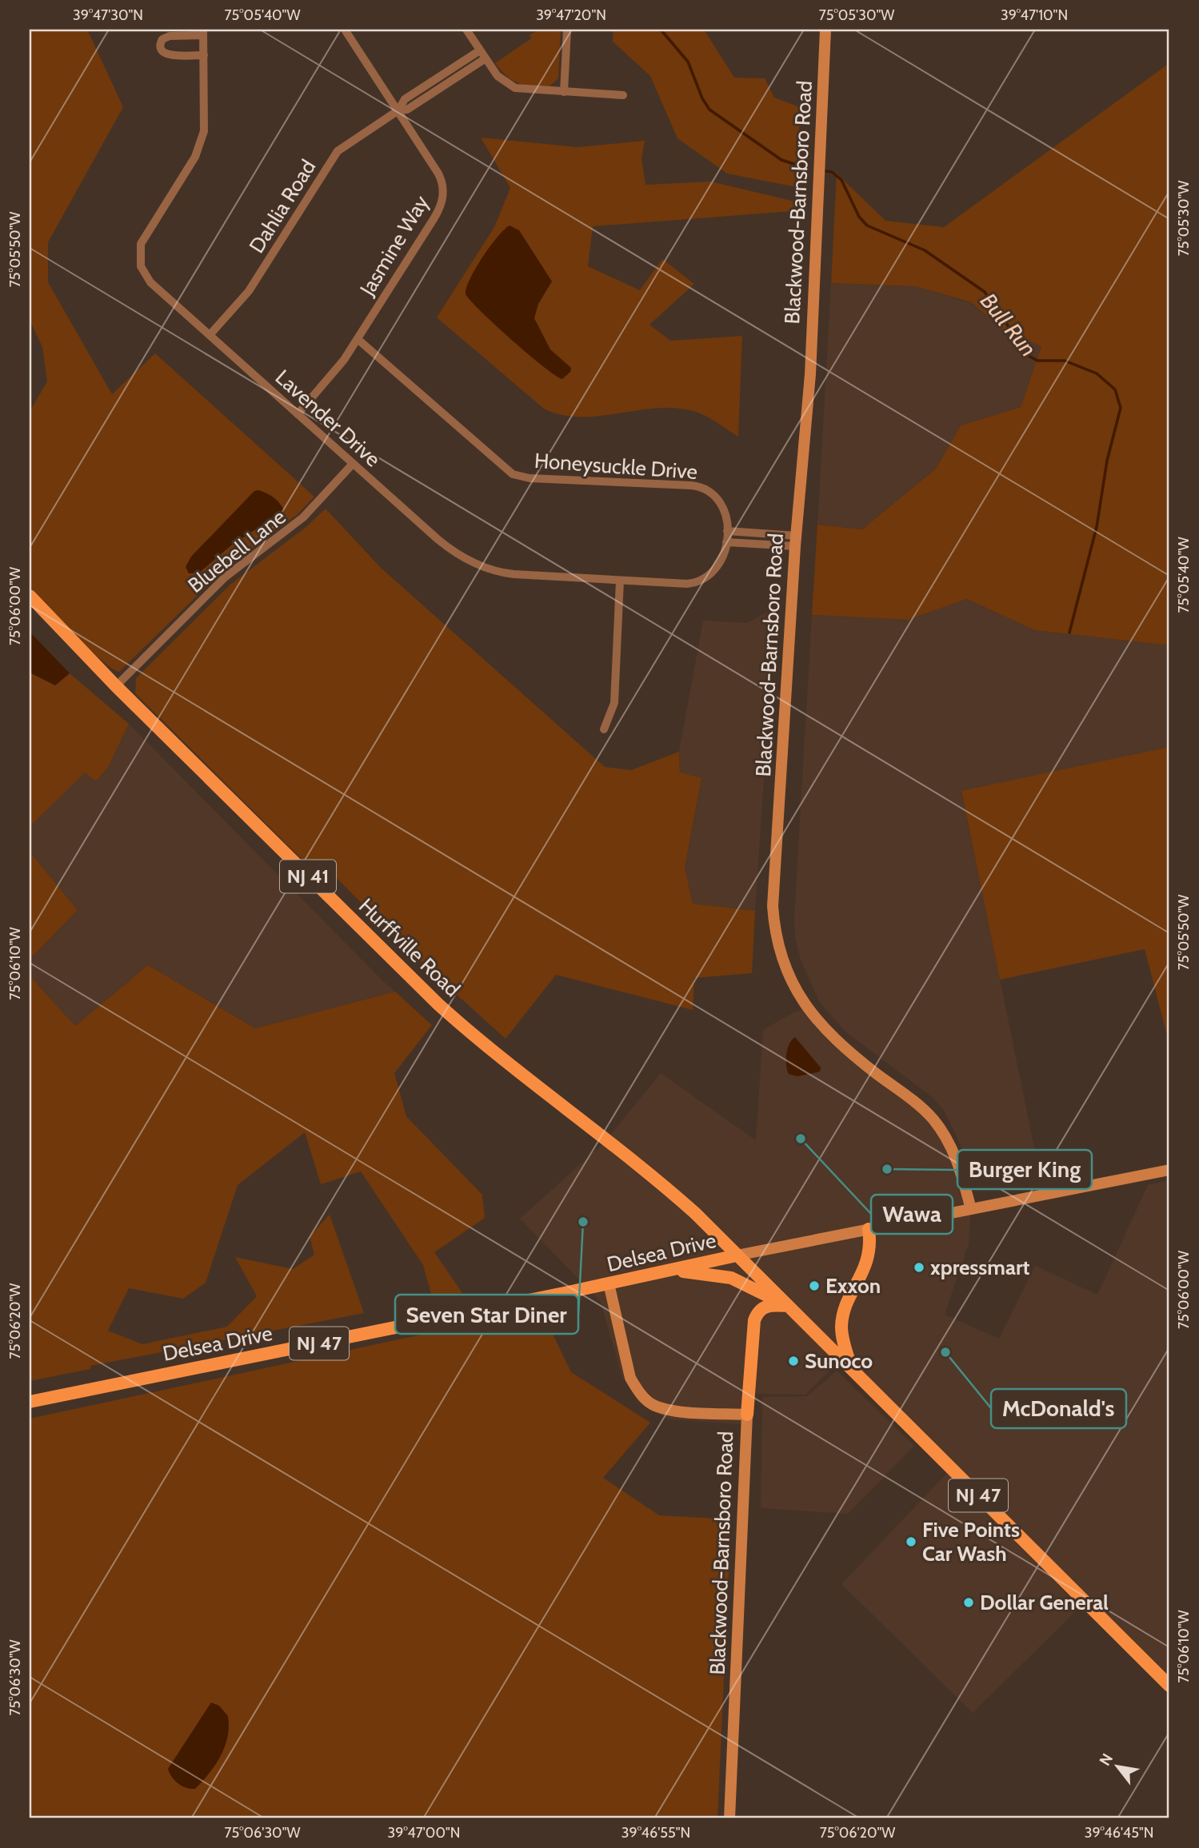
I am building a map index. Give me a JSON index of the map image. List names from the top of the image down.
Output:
{
  "streets": {
    "main road": [
      "Blackwood-Barnsboro Road",
      "NJ 41",
      "Hurffville Road",
      "Delsea Drive",
      "NJ 47"
    ],
    "street": [
      "Dahlia Road",
      "Jasmine Way",
      "Lavender Drive",
      "Honeysuckle Drive",
      "Bluebell Lane"
    ]
  },
  "crossings": [
    ["Blackwood-Barnsboro Road", "Delsea Drive"],
    ["Dahlia Road", "Jasmine Way"],
    ["Dahlia Road", "Lavender Drive"],
    ["Jasmine Way", "Lavender Drive"],
    ["Jasmine Way", "Honeysuckle Drive"],
    ["Lavender Drive", "Honeysuckle Drive"],
    ["Lavender Drive", "Bluebell Lane"],
    ["Bluebell Lane", "Hurffville Road"],
    ["Hurffville Road", "Delsea Drive"],
    ["Delsea Drive", "NJ 47"]
  ],
  "water": ["Bull Run"],
  "places": [
    "Wawa",
    "Burger King",
    "Seven Star Diner",
    "xpressmart",
    "Exxon",
    "McDonald's",
    "Sunoco",
    "Five Points Car Wash",
    "Dollar General"
  ],
  "north": "top left",
  "coordinates": [
    "39°47'30\"N",
    "75°05'40\"W",
    "39°47'20\"N",
    "75°05'30\"W",
    "39°47'10\"N",
    "75°05'50\"W",
    "75°06'00\"W",
    "75°06'10\"W",
    "75°06'20\"W",
    "75°06'30\"W",
    "39°47'00\"N",
    "39°46'55\"N",
    "39°46'45\"N"
  ]
}
